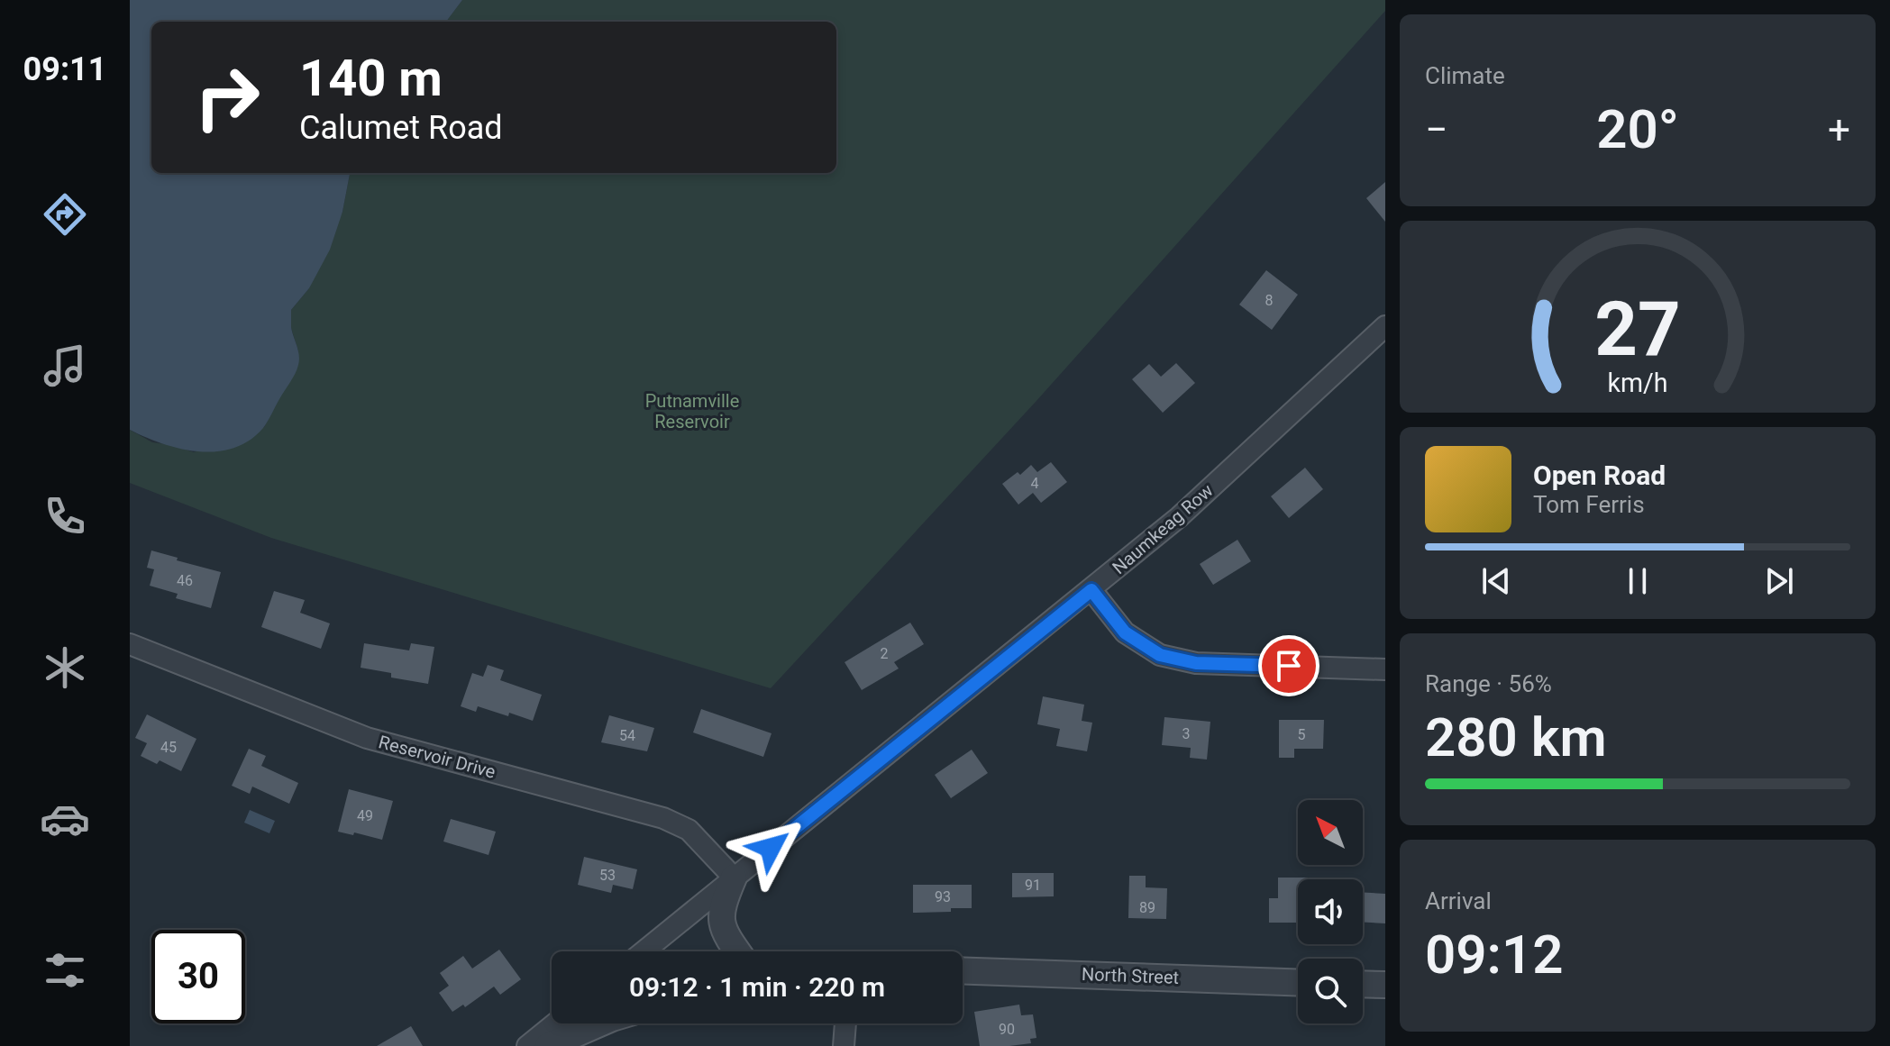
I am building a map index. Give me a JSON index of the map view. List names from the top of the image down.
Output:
{
  "streets": {
    "street": ["Naumkeag Row", "Reservoir Drive", "North Street"]
  },
  "crossings": [
    ["Naumkeag Row", "Reservoir Drive"]
  ],
  "parks": ["Putnamville Reservoir"],
  "house_numbers": [
    "8",
    "4",
    "46",
    "2",
    "3",
    "5",
    "54",
    "45",
    "49",
    "53",
    "91",
    "93",
    "89",
    "90"
  ],
  "north": "top left",
  "page": {
    "tabs": "09:11",
    "tile": [
      "Climate",
      ["Range · 56%", "280 km"],
      ["Arrival", "09:12"]
    ],
    "turn": ["140 m", "Calumet Road"],
    "heat": ["−", "20°", "+"],
    "song": ["Open Road", "Tom Ferris"],
    "limit": "30",
    "trip": "09:12 · 1 min · 220 m",
    "gauge": ["27", "km/h"]
  }
}
